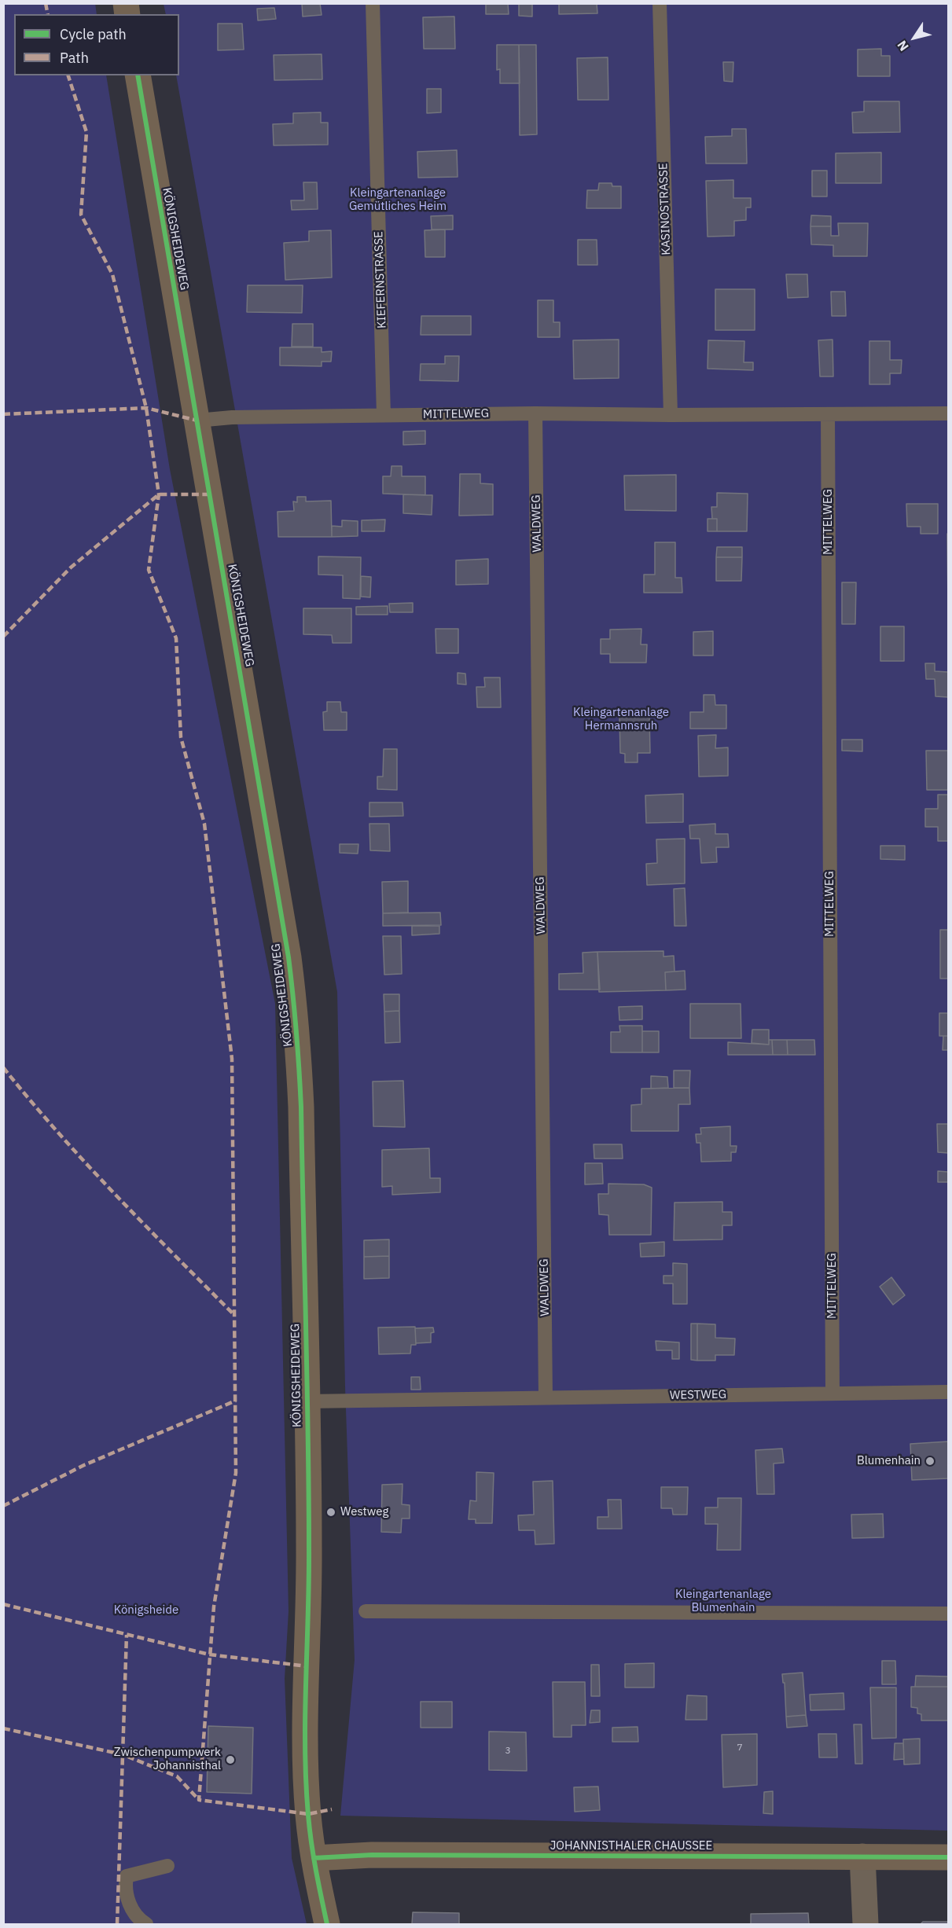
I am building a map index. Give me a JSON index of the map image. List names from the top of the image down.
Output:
{
  "streets": {
    "street": ["KÖNIGSHEIDEWEG", "JOHANNISTHALER CHAUSSEE"],
    "lane": [
      "KASINOSTRASSE",
      "KIEFERNSTRASSE",
      "MITTELWEG",
      "WALDWEG",
      "WESTWEG"
    ]
  },
  "crossings": [
    ["KASINOSTRASSE", "MITTELWEG"],
    ["KÖNIGSHEIDEWEG", "MITTELWEG"],
    ["KÖNIGSHEIDEWEG", "WESTWEG"],
    ["KÖNIGSHEIDEWEG", "JOHANNISTHALER CHAUSSEE"],
    ["KIEFERNSTRASSE", "MITTELWEG"],
    ["MITTELWEG", "WALDWEG"],
    ["MITTELWEG", "WESTWEG"],
    ["WALDWEG", "WESTWEG"]
  ],
  "parks": [
    "Kleingartenanlage Gemütliches Heim",
    "Kleingartenanlage Hermannsruh",
    "Kleingartenanlage Blumenhain",
    "Königsheide"
  ],
  "places": ["Blumenhain", "Westweg", "Zwischenpumpwerk Johannisthal"],
  "house_numbers": ["7", "3"],
  "legend": ["Cycle path", "Path"],
  "north": "bottom left"
}
